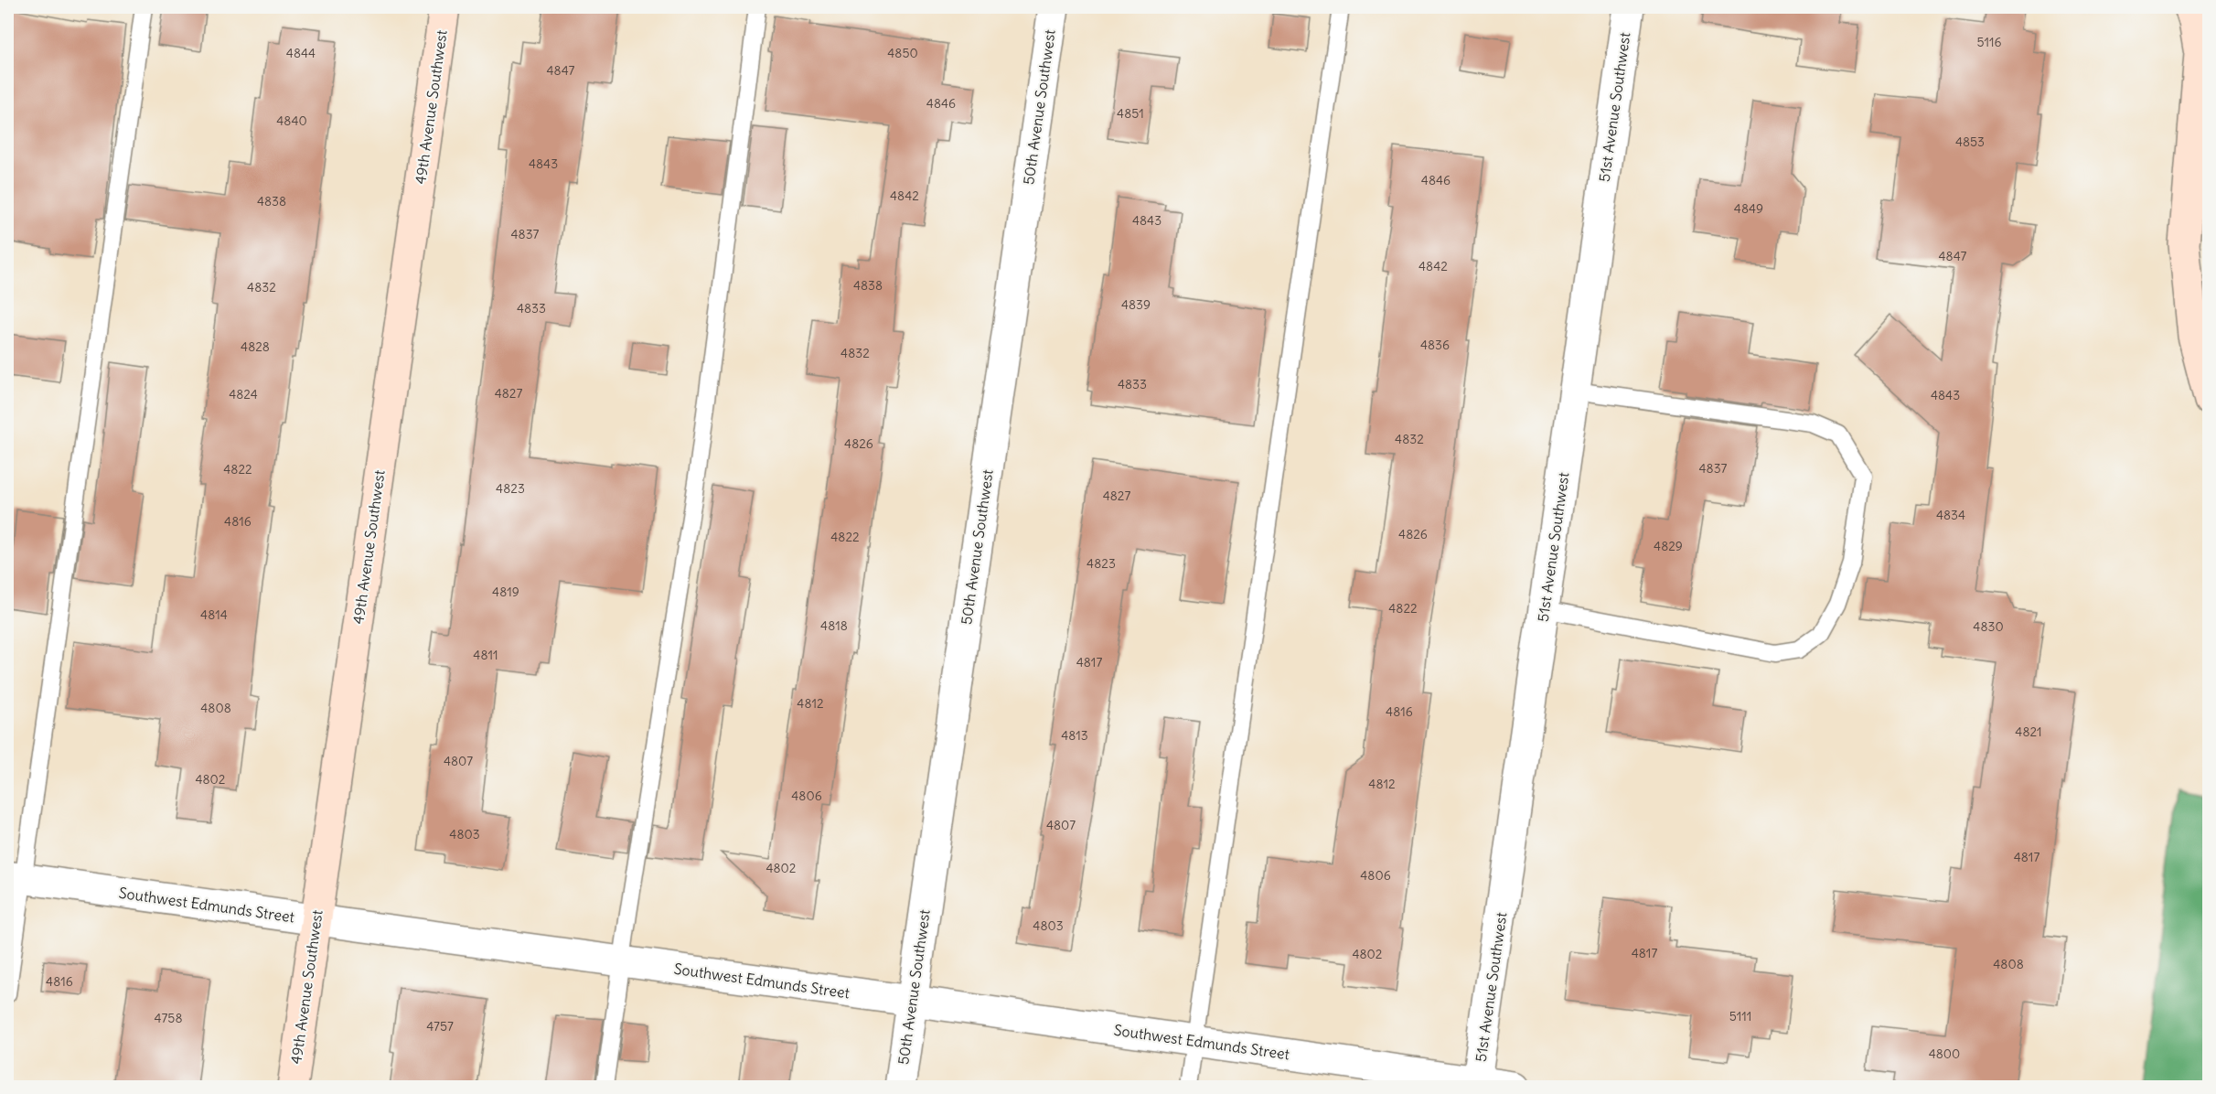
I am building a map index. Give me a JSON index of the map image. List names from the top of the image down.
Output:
{
  "streets": {
    "street": [
      "49th Avenue Southwest",
      "50th Avenue Southwest",
      "51st Avenue Southwest",
      "Southwest Edmunds Street"
    ]
  },
  "crossings": [
    ["49th Avenue Southwest", "Southwest Edmunds Street"],
    ["50th Avenue Southwest", "Southwest Edmunds Street"],
    ["51st Avenue Southwest", "Southwest Edmunds Street"]
  ],
  "house_numbers": [
    "5116",
    "4844",
    "4850",
    "4847",
    "4846",
    "4851",
    "4840",
    "4853",
    "4843",
    "4846",
    "4842",
    "4838",
    "4849",
    "4843",
    "4837",
    "4847",
    "4842",
    "4838",
    "4832",
    "4839",
    "4833",
    "4836",
    "4828",
    "4832",
    "4833",
    "4827",
    "4824",
    "4843",
    "4832",
    "4826",
    "4837",
    "4822",
    "4823",
    "4827",
    "4834",
    "4816",
    "4826",
    "4822",
    "4829",
    "4823",
    "4819",
    "4822",
    "4814",
    "4818",
    "4830",
    "4811",
    "4817",
    "4812",
    "4808",
    "4816",
    "4821",
    "4813",
    "4807",
    "4802",
    "4812",
    "4806",
    "4807",
    "4803",
    "4817",
    "4802",
    "4806",
    "4803",
    "4817",
    "4802",
    "4808",
    "4816",
    "5111",
    "4758",
    "4757",
    "4800"
  ]
}
